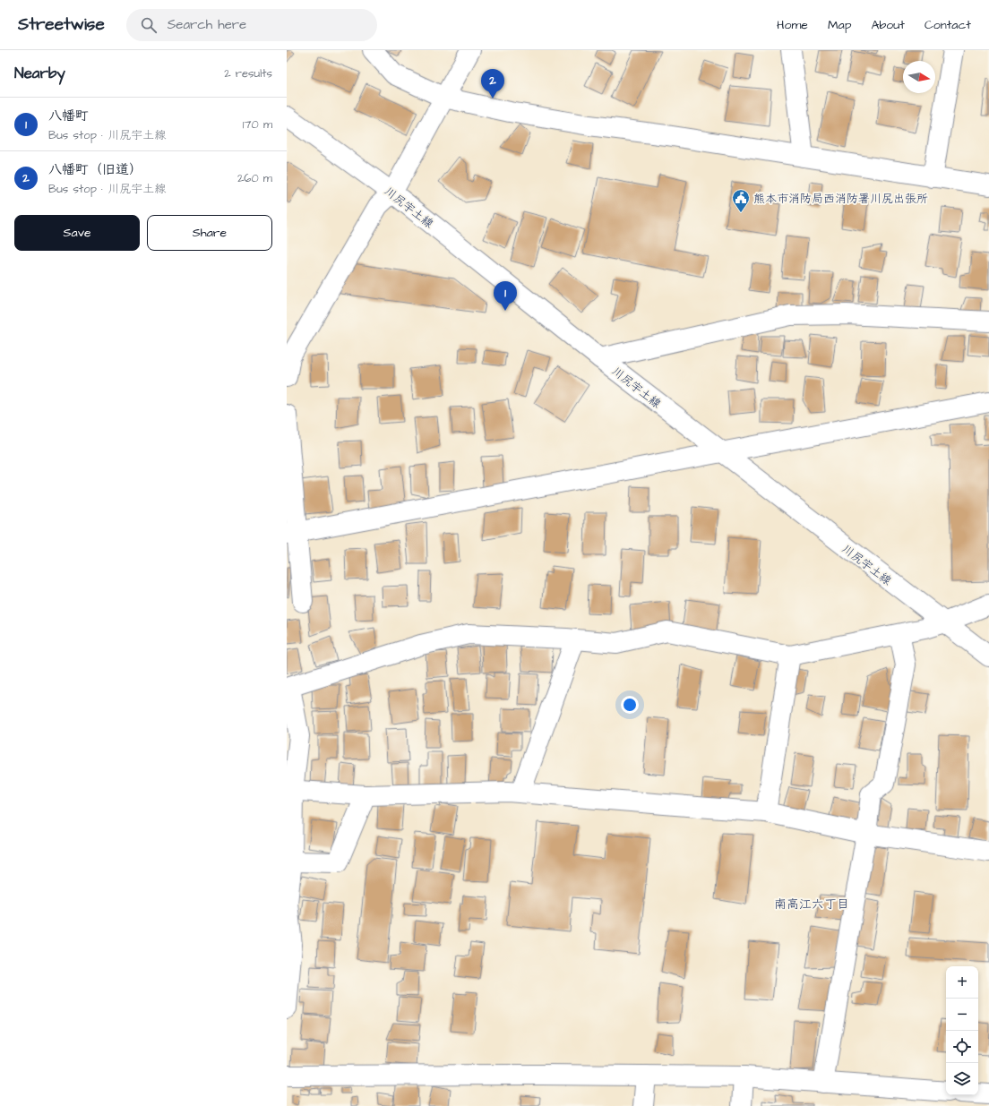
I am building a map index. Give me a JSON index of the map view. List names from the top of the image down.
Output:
{
  "streets": {
    "street": ["川尻宇土線"]
  },
  "districts": ["南高江六丁目"],
  "places": {
    "public building": ["熊本市消防局西消防署川尻出張所"]
  },
  "north": "right",
  "page": {
    "header": "Streetwise",
    "search": "Search here",
    "nav": [
      "Home",
      "Map",
      "About",
      "Contact"
    ],
    "heading": ["Nearby", "2 results"],
    "pins": ["2", "1"],
    "list": [
      {
        "mark": "1",
        "name": "八幡町",
        "note": "Bus stop · 川尻宇土線",
        "value": "170 m"
      },
      {
        "mark": "2",
        "name": "八幡町（旧道）",
        "note": "Bus stop · 川尻宇土線",
        "value": "260 m"
      }
    ],
    "buttons": ["Save", "Share"],
    "map_buttons": ["+", "−"]
  }
}
